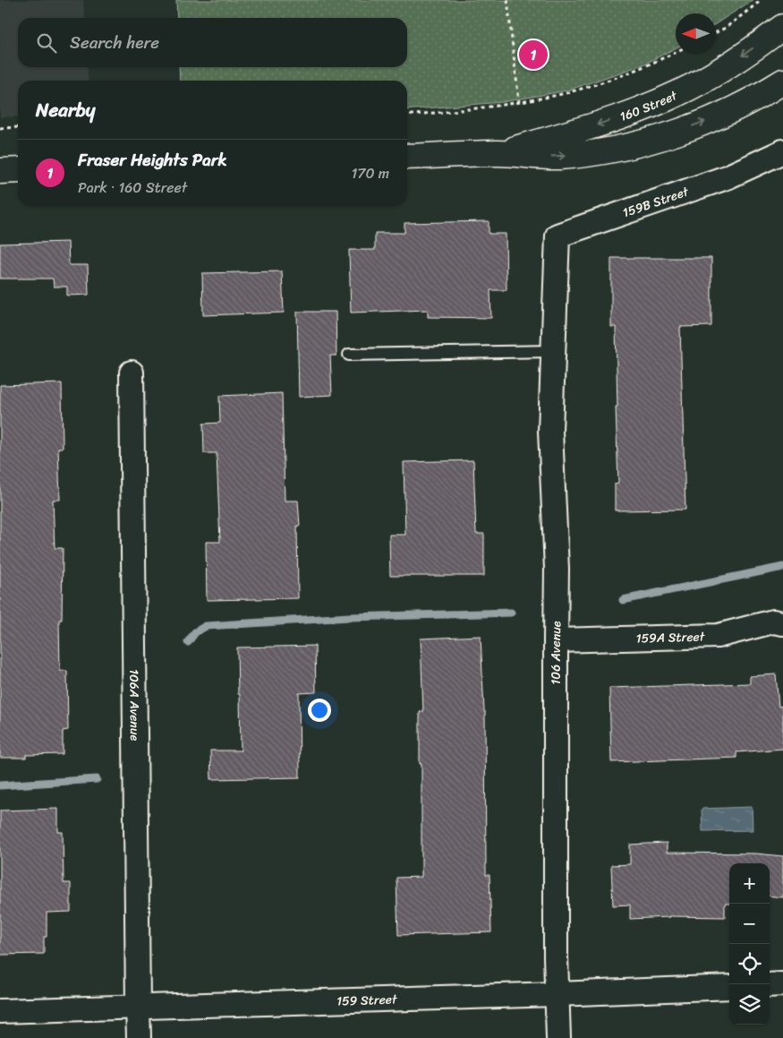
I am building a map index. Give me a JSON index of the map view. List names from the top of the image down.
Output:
{
  "streets": {
    "street": [
      "160 Street",
      "159B Street",
      "159A Street",
      "106 Avenue",
      "106A Avenue",
      "159 Street"
    ]
  },
  "crossings": [
    ["159B Street", "106 Avenue"],
    ["159A Street", "106 Avenue"],
    ["106 Avenue", "159 Street"],
    ["106A Avenue", "159 Street"]
  ],
  "north": "left",
  "page": {
    "search": "Search here",
    "pins": "1",
    "heading": "Nearby",
    "list": [
      {
        "mark": "1",
        "name": "Fraser Heights Park",
        "note": "Park · 160 Street",
        "value": "170 m"
      }
    ],
    "map_buttons": ["+", "−"]
  }
}
